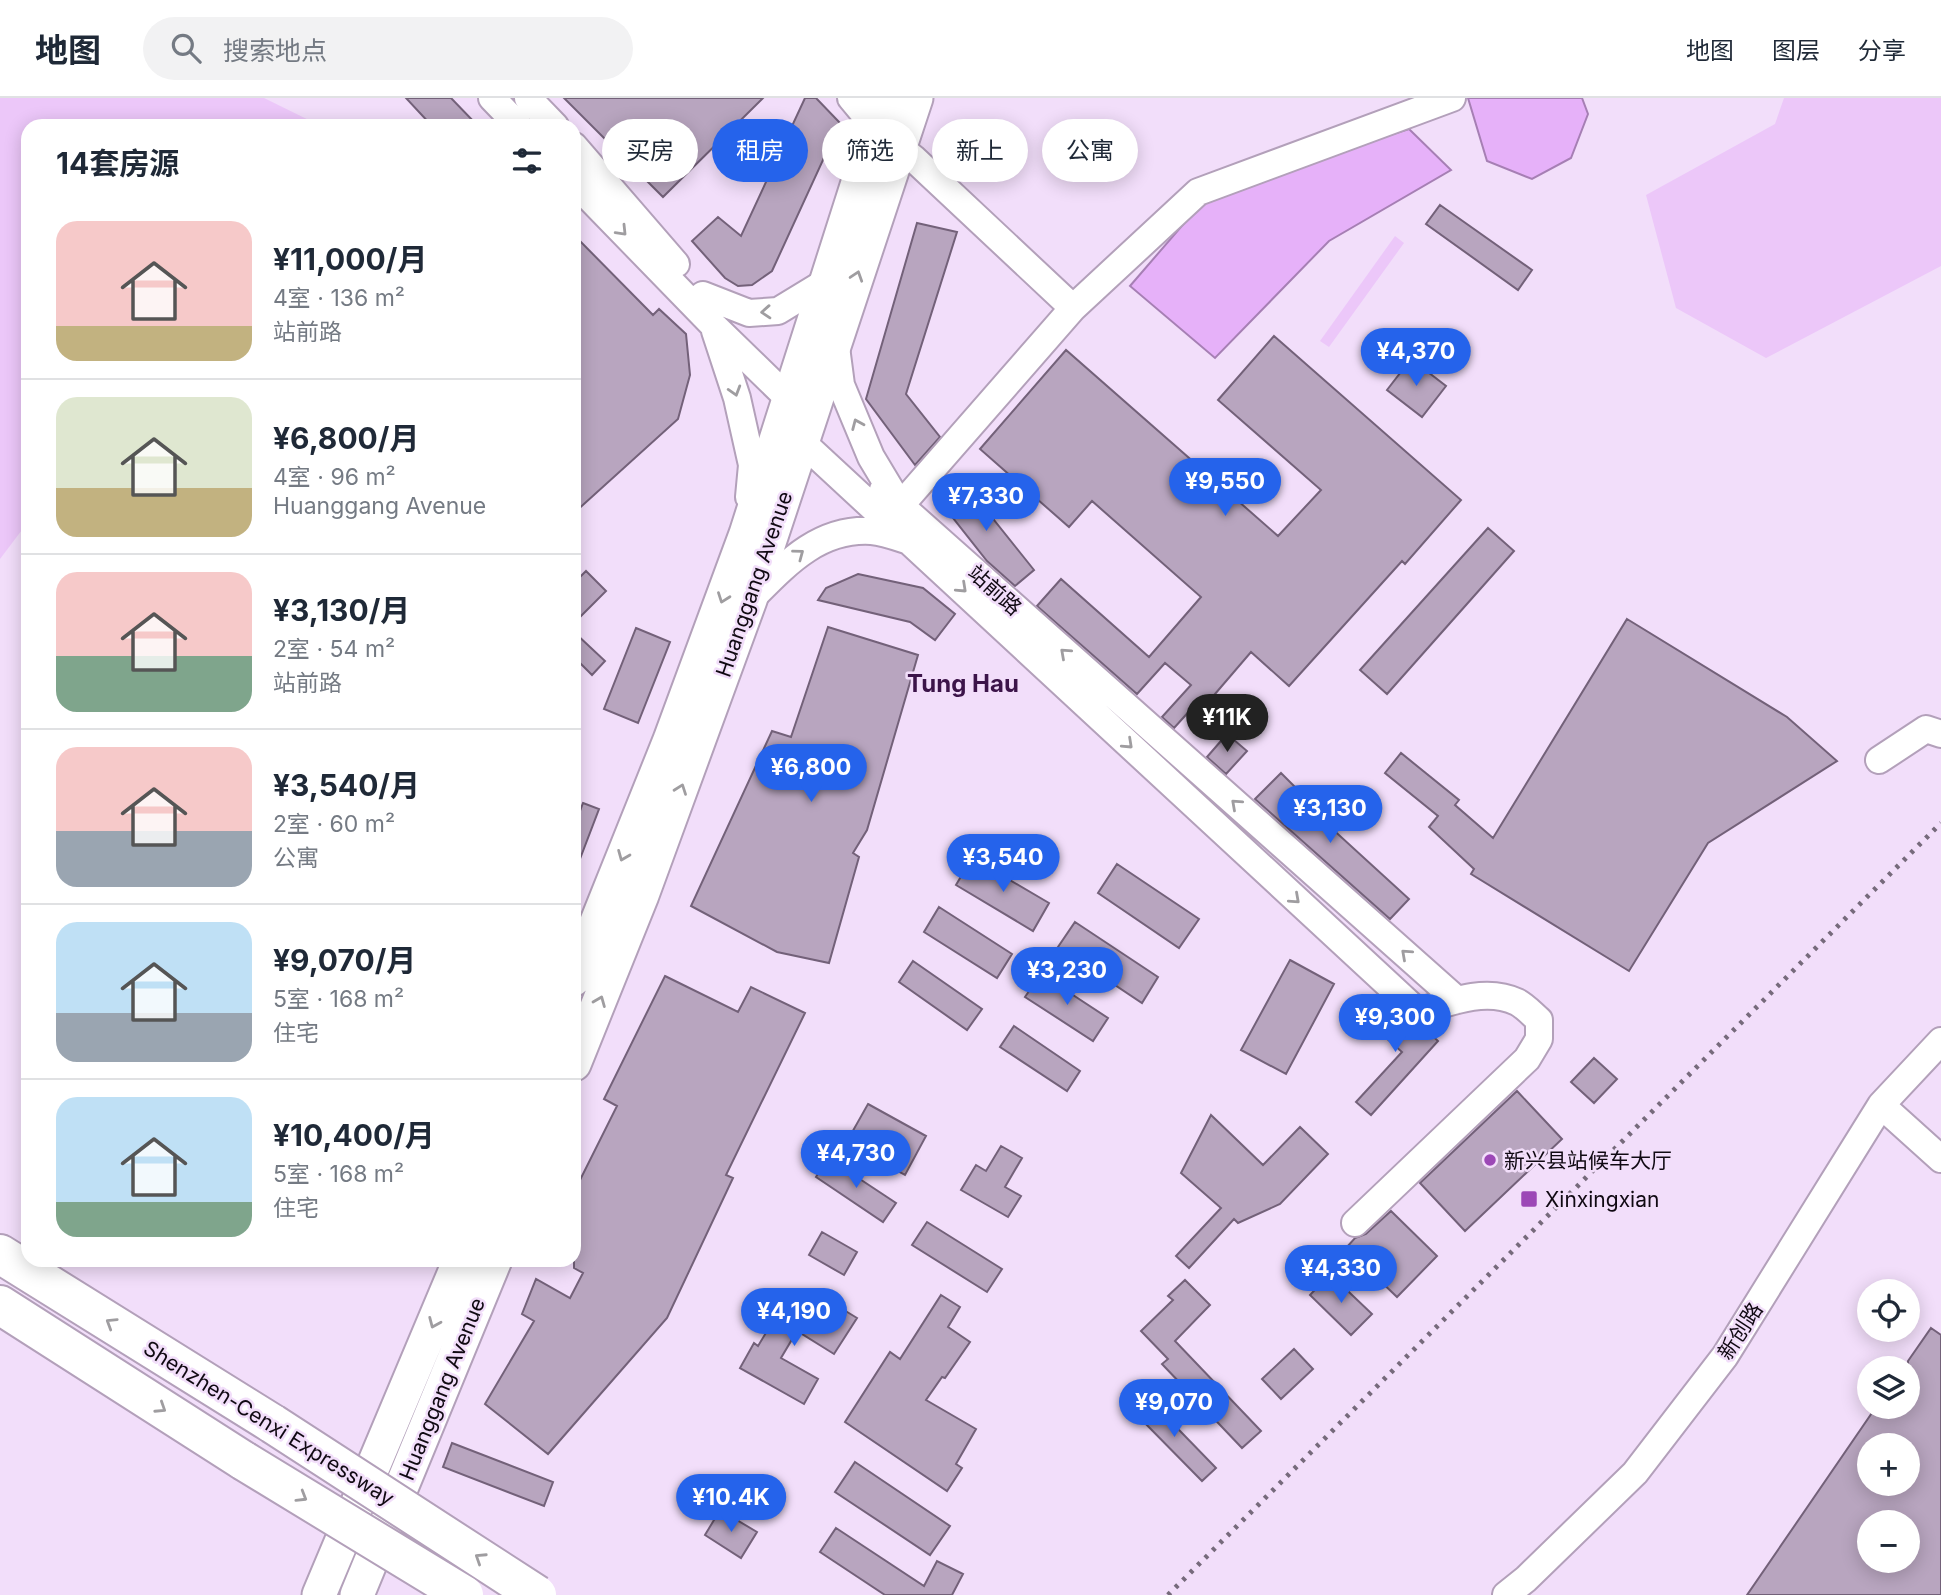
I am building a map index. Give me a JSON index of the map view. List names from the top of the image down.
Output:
{
  "streets": {
    "highway": ["Shenzhen-Cenxi Expressway"],
    "main road": ["Huanggang Avenue"],
    "street": ["站前路", "新创路"]
  },
  "crossings": [
    ["Huanggang Avenue", "站前路"]
  ],
  "districts": ["Tung Hau"],
  "places": {
    "other": ["新兴县站候车大厅"],
    "transit": ["Xinxingxian"]
  },
  "page": {
    "header": "地图",
    "search": "搜索地点",
    "nav": ["地图", "图层", "分享"],
    "chip": [
      "买房",
      "租房",
      "筛选",
      "新上",
      "公寓"
    ],
    "heading": "14套房源",
    "list": [
      {
        "name": "¥11,000/月",
        "note": "4室 · 136 m² · 站前路"
      },
      {
        "name": "¥6,800/月",
        "note": "4室 · 96 m² · Huanggang Avenue"
      },
      {
        "name": "¥3,130/月",
        "note": "2室 · 54 m² · 站前路"
      },
      {
        "name": "¥3,540/月",
        "note": "2室 · 60 m² · 公寓"
      },
      {
        "name": "¥9,070/月",
        "note": "5室 · 168 m² · 住宅"
      },
      {
        "name": "¥10,400/月",
        "note": "5室 · 168 m² · 住宅"
      }
    ],
    "price": [
      "¥4,370",
      "¥9,550",
      "¥7,330",
      "¥11K",
      "¥6,800",
      "¥3,130",
      "¥3,540",
      "¥3,230",
      "¥9,300",
      "¥4,730",
      "¥4,330",
      "¥4,190",
      "¥9,070",
      "¥10.4K"
    ],
    "map_buttons": ["+", "−"]
  }
}
